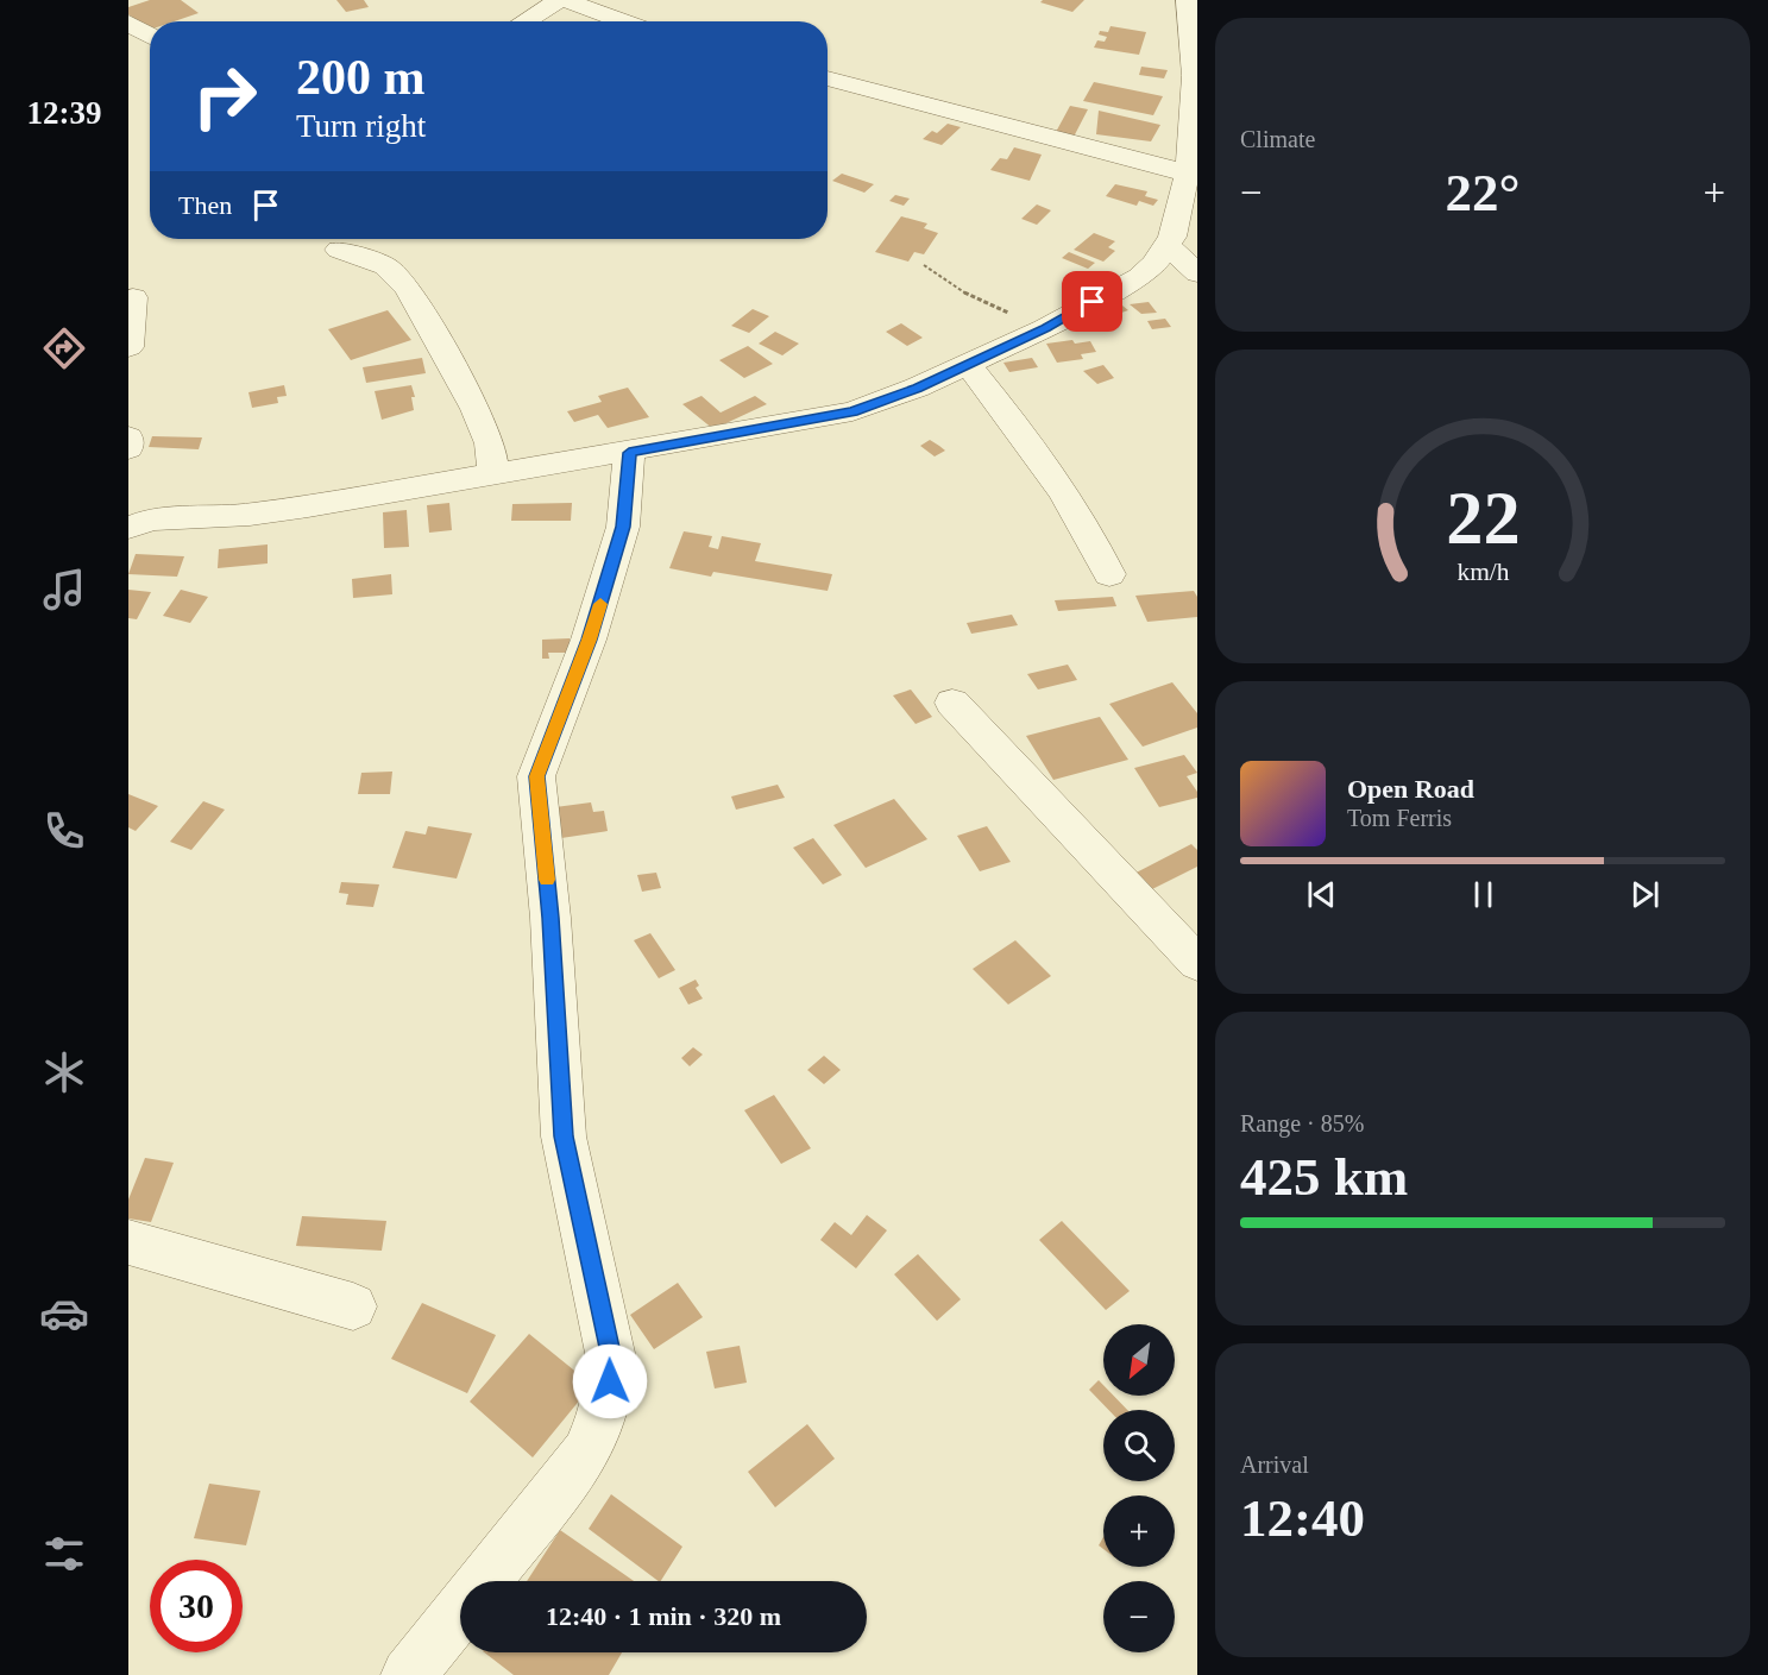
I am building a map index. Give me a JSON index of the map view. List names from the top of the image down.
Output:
{
  "north": "bottom left",
  "page": {
    "tabs": "12:39",
    "tile": [
      "Climate",
      ["Range · 85%", "425 km"],
      ["Arrival", "12:40"]
    ],
    "turn": ["200 m", "Turn right"],
    "heat": ["−", "22°", "+"],
    "then": "Then",
    "song": ["Open Road", "Tom Ferris"],
    "map_buttons": ["+", "−"],
    "limit": "30",
    "trip": "12:40 · 1 min · 320 m",
    "gauge": ["22", "km/h"]
  }
}
